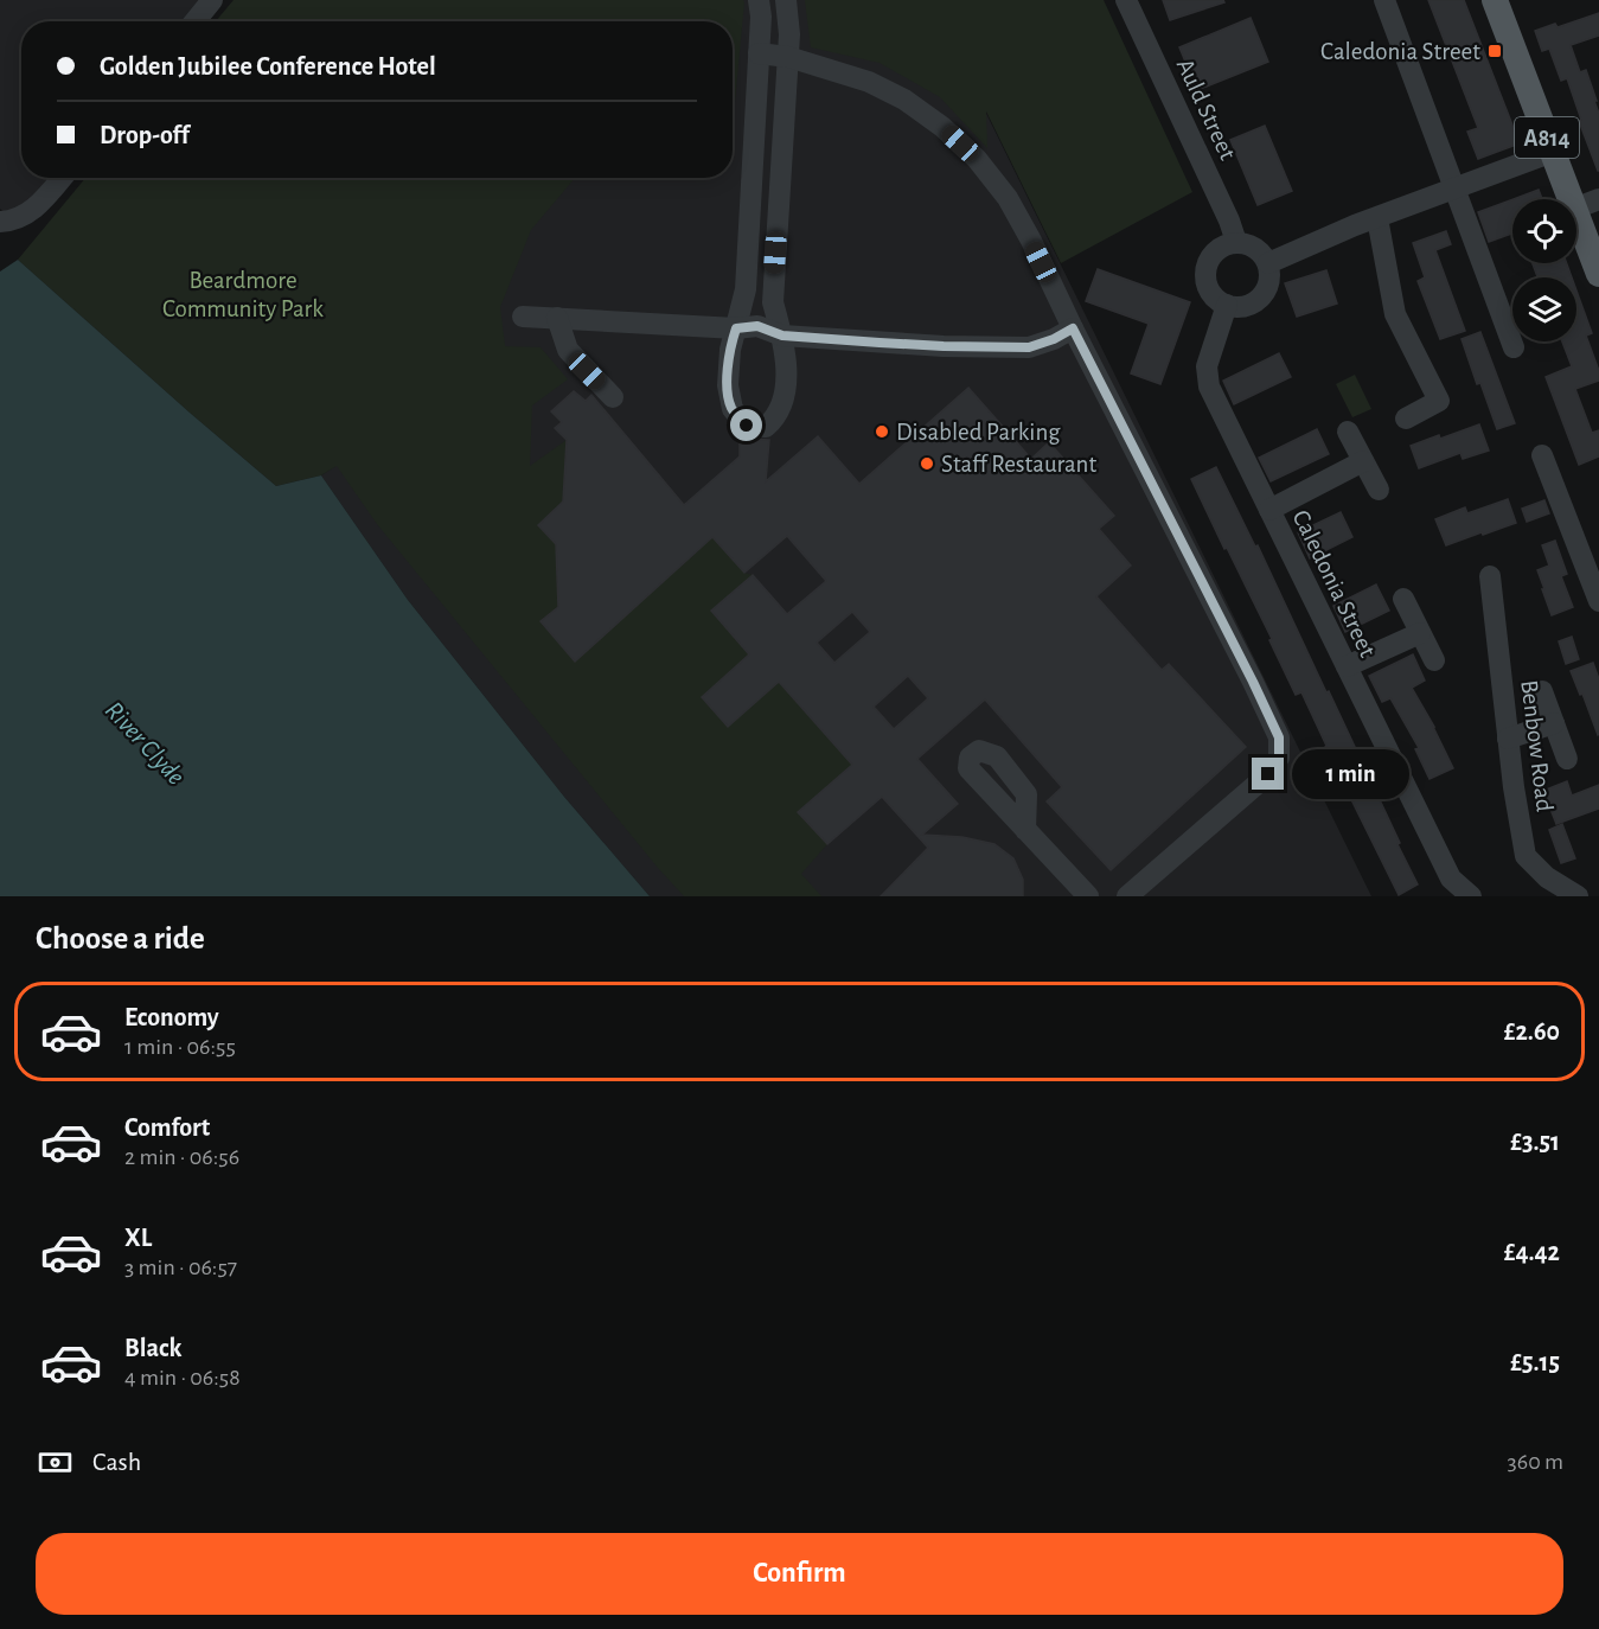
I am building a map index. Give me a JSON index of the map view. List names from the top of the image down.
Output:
{
  "streets": {
    "main road": ["A814"],
    "street": ["Auld Street", "Caledonia Street", "Benbow Road"]
  },
  "crossings": [
    ["Auld Street", "Caledonia Street"]
  ],
  "water": ["River Clyde"],
  "parks": ["Beardmore Community Park"],
  "places": {
    "transit": ["Caledonia Street"],
    "other": ["Disabled Parking", "Staff Restaurant"]
  },
  "page": {
    "banner": ["Golden Jubilee Conference Hotel", "Drop-off"],
    "bubble": "1 min",
    "heading": "Choose a ride",
    "list": [
      {
        "name": "Economy",
        "note": "1 min · 06:55",
        "value": "£2.60"
      },
      {
        "name": "Comfort",
        "note": "2 min · 06:56",
        "value": "£3.51"
      },
      {
        "name": "XL",
        "note": "3 min · 06:57",
        "value": "£4.42"
      },
      {
        "name": "Black",
        "note": "4 min · 06:58",
        "value": "£5.15"
      }
    ],
    "pay": ["Cash", "360 m"],
    "buttons": "Confirm"
  }
}
